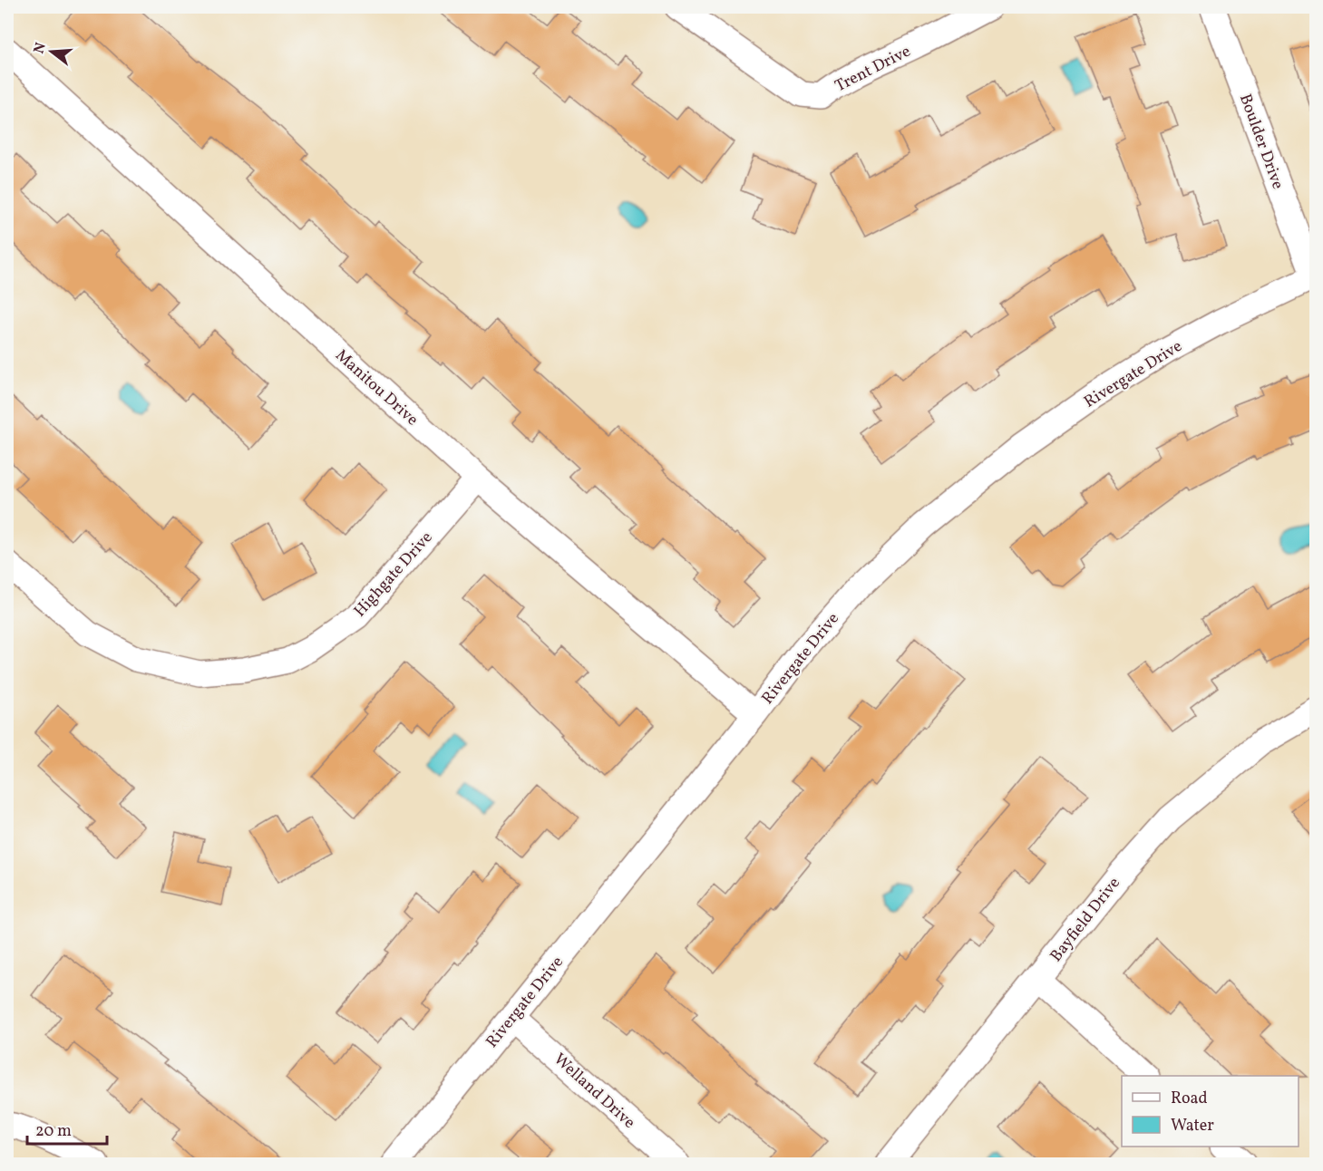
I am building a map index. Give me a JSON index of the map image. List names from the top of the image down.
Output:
{
  "streets": {
    "street": [
      "Trent Drive",
      "Boulder Drive",
      "Rivergate Drive",
      "Manitou Drive",
      "Highgate Drive",
      "Bayfield Drive",
      "Welland Drive"
    ]
  },
  "crossings": [
    ["Boulder Drive", "Rivergate Drive"],
    ["Rivergate Drive", "Manitou Drive"],
    ["Rivergate Drive", "Welland Drive"],
    ["Manitou Drive", "Highgate Drive"]
  ],
  "legend": ["Road", "Water"],
  "scale_bar": "20 m",
  "north": "left"
}
